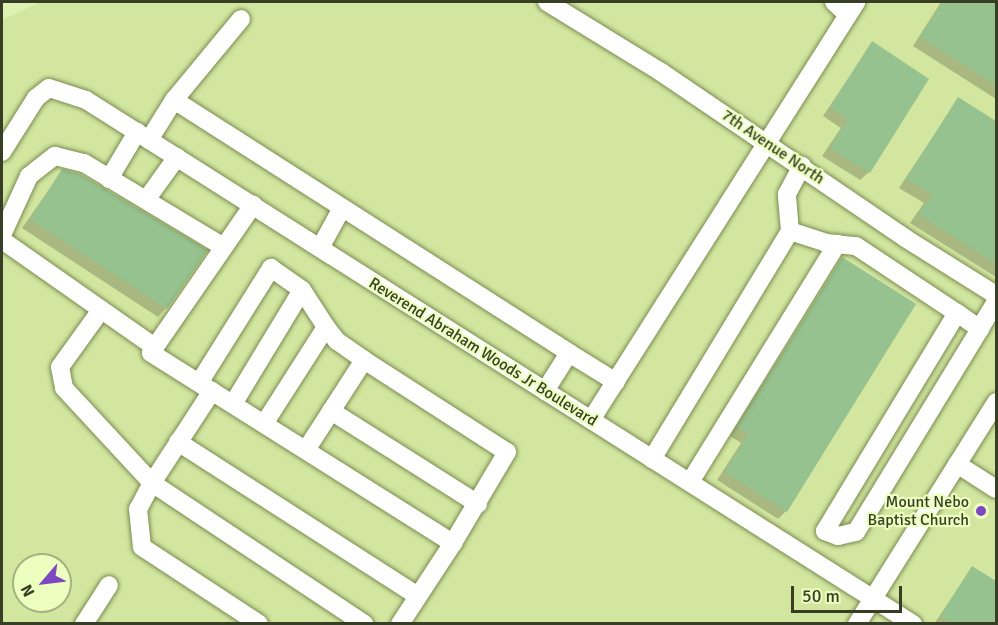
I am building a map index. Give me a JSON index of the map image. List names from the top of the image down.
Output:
{
  "streets": {
    "street": ["7th Avenue North", "Reverend Abraham Woods Jr Boulevard"]
  },
  "places": ["Mount Nebo Baptist Church"],
  "scale_bar": "50 m",
  "north": "bottom left"
}
